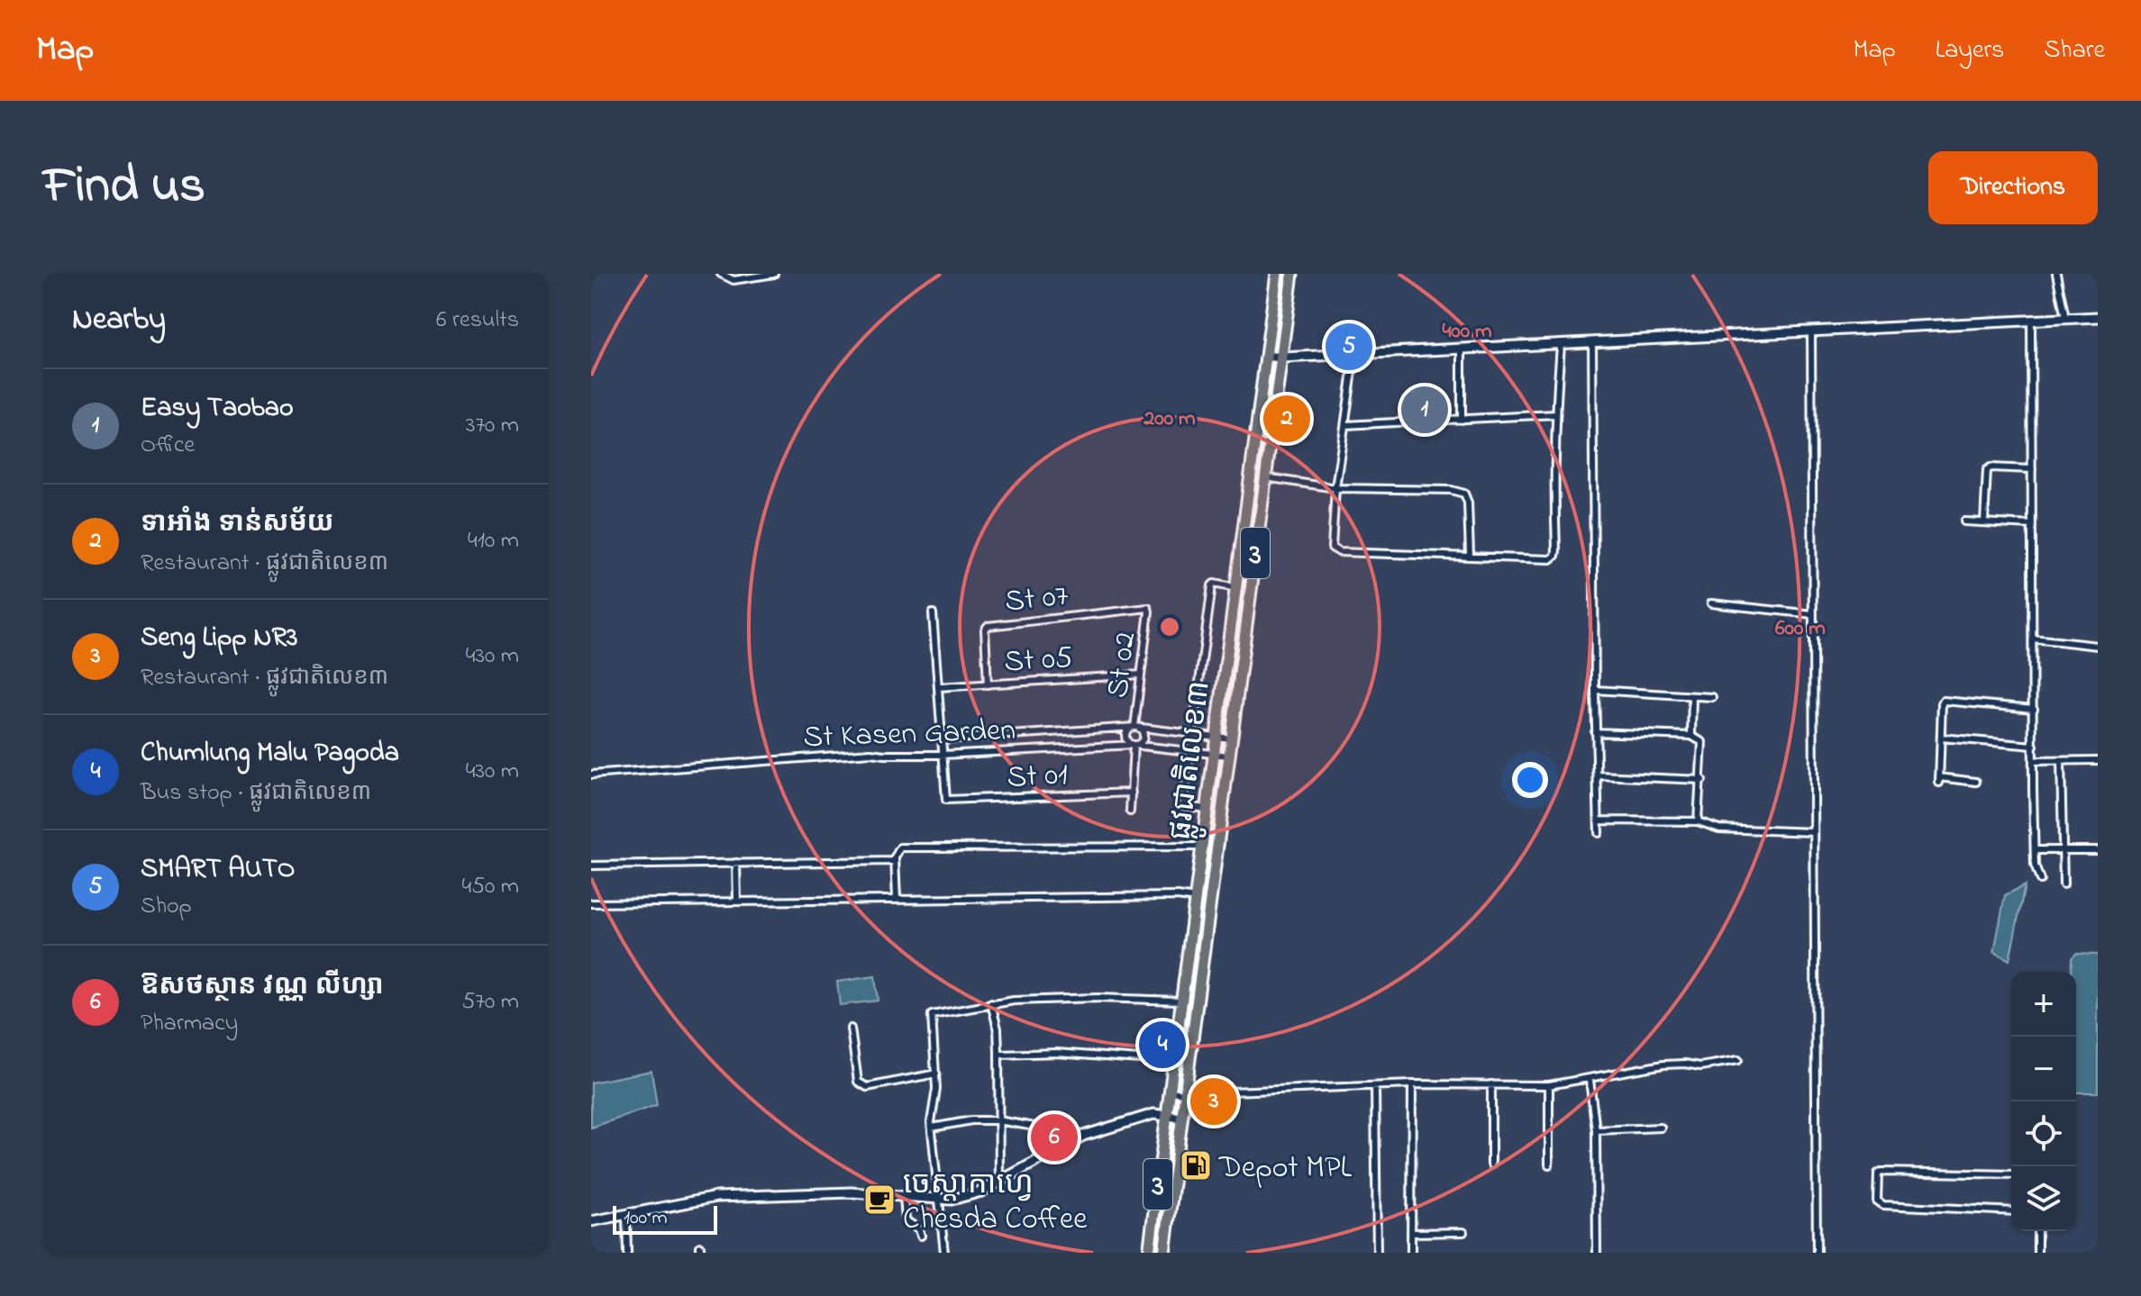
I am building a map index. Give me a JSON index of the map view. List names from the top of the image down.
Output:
{
  "streets": {
    "highway": ["3", "ផ្លូវជាតិលេខ៣"],
    "street": [
      "St 07",
      "St 05",
      "St 02",
      "St Kasen Garden",
      "St 01"
    ]
  },
  "crossings": [
    ["St 07", "St 05"],
    ["St 07", "St 02"],
    ["St 05", "St 02"],
    ["St 02", "St Kasen Garden"],
    ["St 02", "St 01"],
    ["St Kasen Garden", "ផ្លូវជាតិលេខ៣"],
    ["St Kasen Garden", "St 01"]
  ],
  "places": {
    "fuel station": ["Depot MPL"],
    "cafe": ["ចេស្ដាកាហ្វេ Chesda Coffee"]
  },
  "scale_bar": "100 m",
  "page": {
    "header": "Map",
    "nav": ["Map", "Layers", "Share"],
    "title": "Find us",
    "buttons": "Directions",
    "heading": ["Nearby", "6 results"],
    "pins": [
      "5",
      "1",
      "2",
      "4",
      "3",
      "6"
    ],
    "list": [
      {
        "mark": "1",
        "name": "Easy Taobao",
        "note": "Office",
        "value": "370 m"
      },
      {
        "mark": "2",
        "name": "ទាអាំង ទាន់សម័យ",
        "note": "Restaurant · ផ្លូវជាតិលេខ៣",
        "value": "410 m"
      },
      {
        "mark": "3",
        "name": "Seng Lipp NR3",
        "note": "Restaurant · ផ្លូវជាតិលេខ៣",
        "value": "430 m"
      },
      {
        "mark": "4",
        "name": "Chumlung Malu Pagoda",
        "note": "Bus stop · ផ្លូវជាតិលេខ៣",
        "value": "430 m"
      },
      {
        "mark": "5",
        "name": "SMART AUTO",
        "note": "Shop",
        "value": "450 m"
      },
      {
        "mark": "6",
        "name": "ឱសថស្ថាន វណ្ណ លីហ្សា",
        "note": "Pharmacy",
        "value": "570 m"
      }
    ],
    "map_buttons": ["+", "−"],
    "scale": "100 m"
  },
  "rings": ["400 m", "200 m", "600 m"]
}
